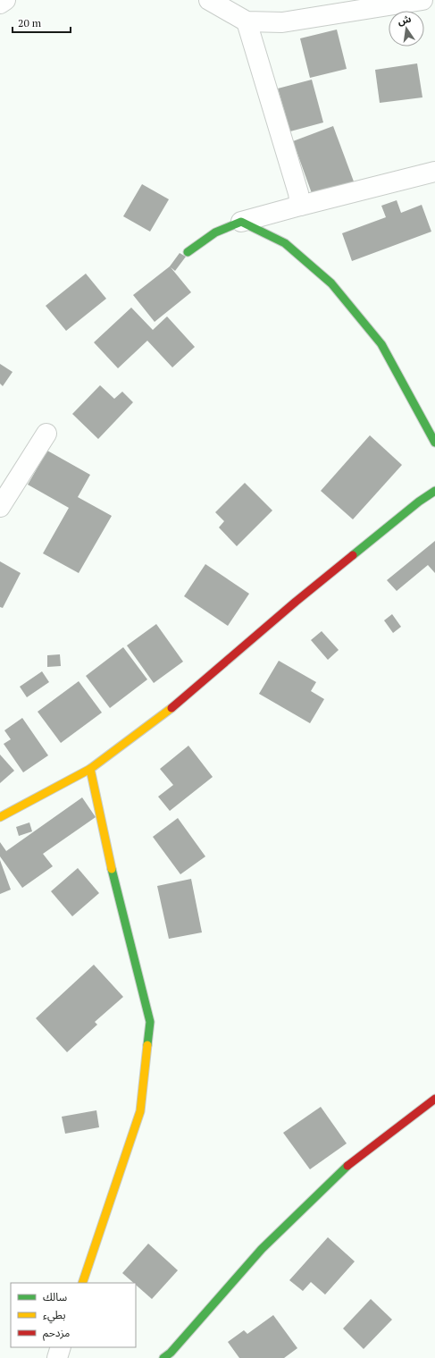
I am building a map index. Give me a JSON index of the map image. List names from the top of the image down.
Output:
{
  "legend": ["سالك", "بطيء", "مزدحم"],
  "scale_bar": "20 m",
  "north": "top"
}
